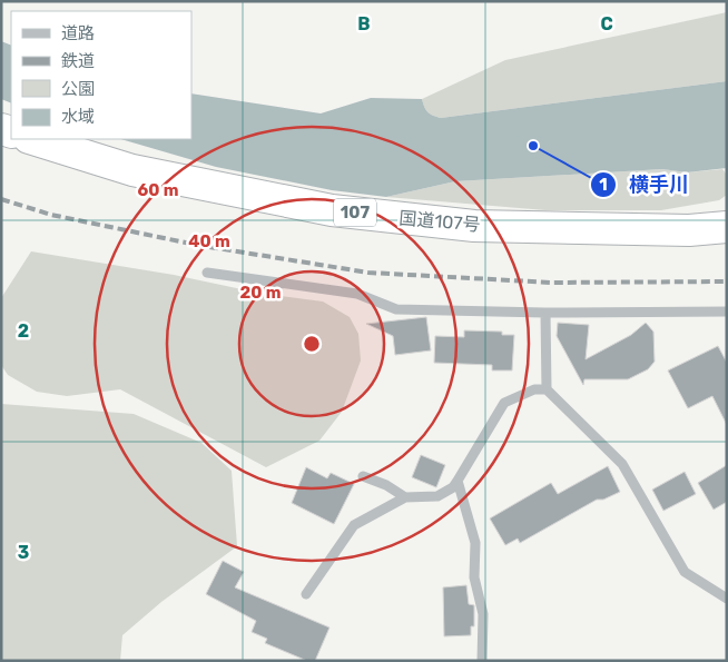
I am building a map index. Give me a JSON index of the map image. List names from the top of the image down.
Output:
{
  "streets": {
    "highway": ["107", "国道107号"]
  },
  "places": ["横手川"],
  "legend": [
    "道路",
    "鉄道",
    "公園",
    "水域"
  ],
  "grid": {
    "columns": ["B", "C"],
    "rows": ["2", "3"]
  },
  "rings": ["60 m", "40 m", "20 m"]
}
